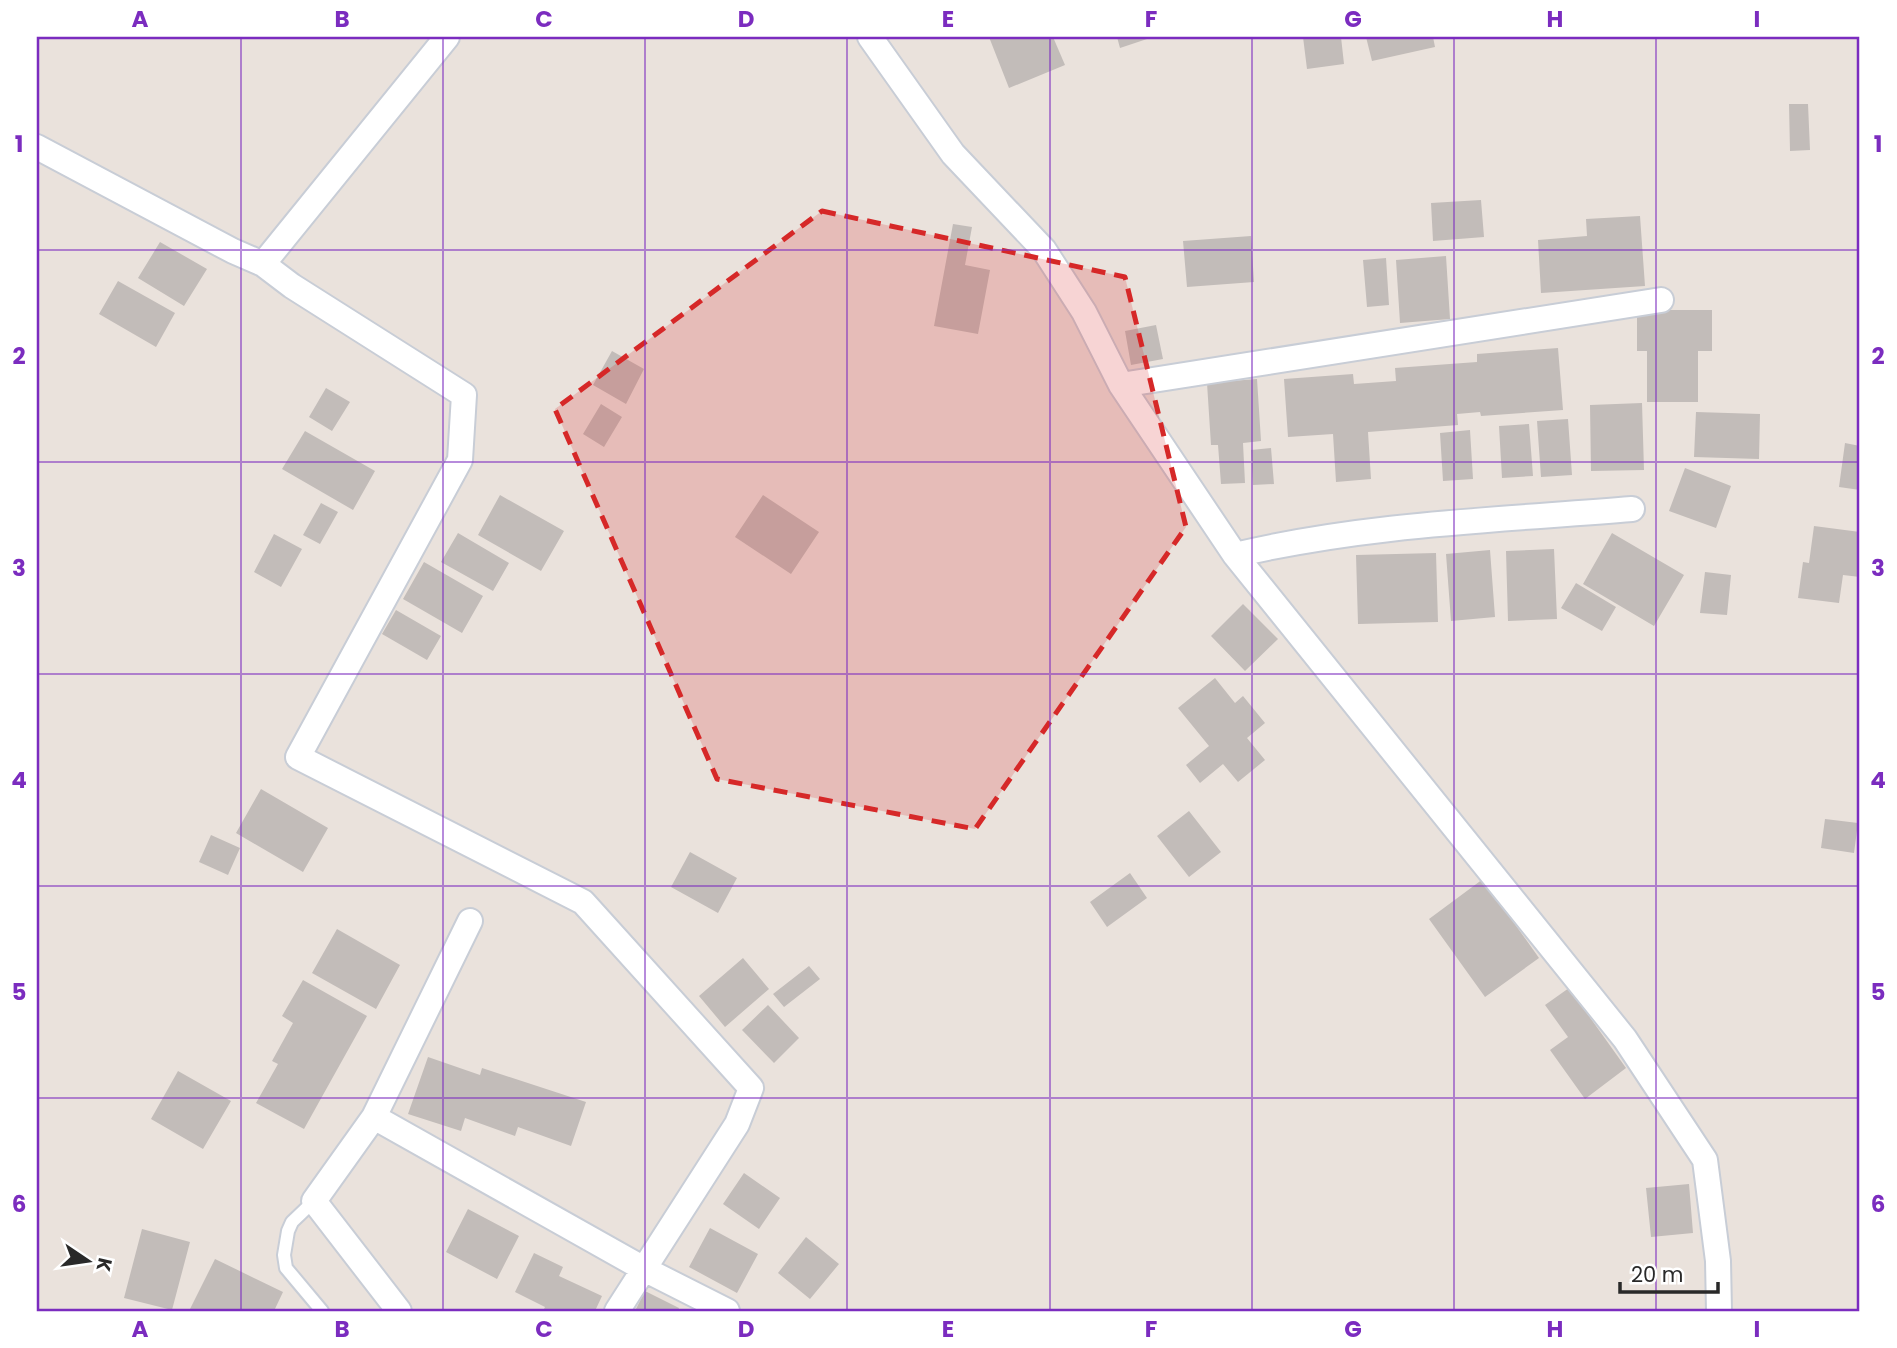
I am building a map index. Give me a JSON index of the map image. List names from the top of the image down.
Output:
{
  "scale_bar": "20 m",
  "north": "right",
  "grid": {
    "columns": [
      "A",
      "B",
      "C",
      "D",
      "E",
      "F",
      "G",
      "H",
      "I"
    ],
    "rows": [
      "1",
      "2",
      "3",
      "4",
      "5",
      "6"
    ]
  }
}
